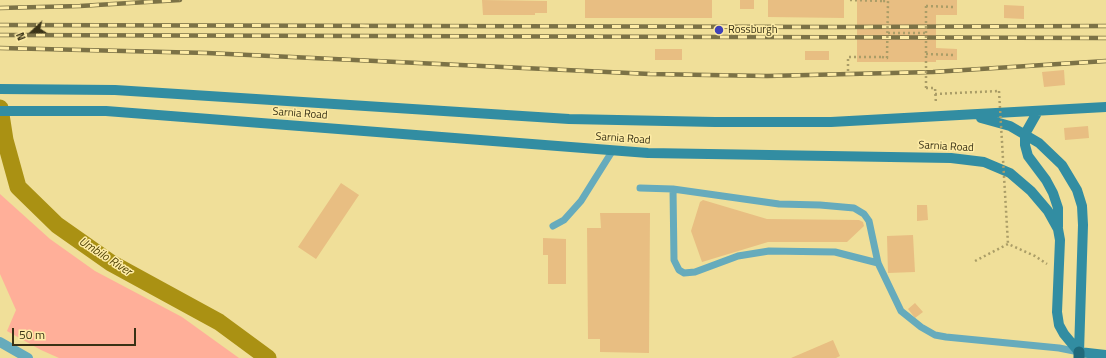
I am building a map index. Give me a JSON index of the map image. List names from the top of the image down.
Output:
{
  "streets": {
    "main road": ["Sarnia Road"]
  },
  "water": ["Umbilo River"],
  "places": ["Rossburgh"],
  "scale_bar": "50 m",
  "north": "left"
}
